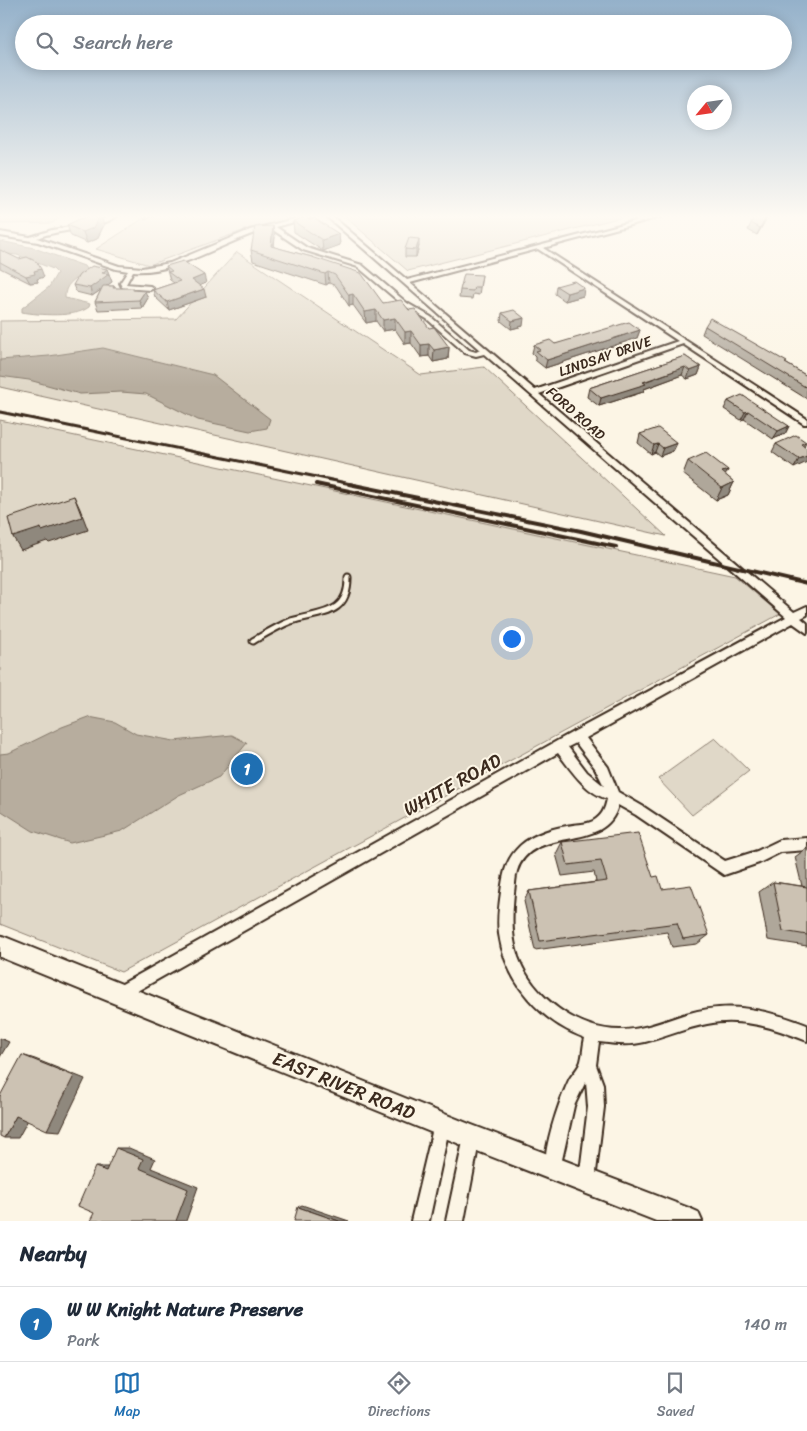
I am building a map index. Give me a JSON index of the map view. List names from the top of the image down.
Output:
{
  "streets": {
    "main road": ["EAST RIVER ROAD"],
    "street": ["LINDSAY DRIVE", "FORD ROAD", "WHITE ROAD"]
  },
  "crossings": [
    ["LINDSAY DRIVE", "FORD ROAD"],
    ["FORD ROAD", "WHITE ROAD"],
    ["WHITE ROAD", "EAST RIVER ROAD"]
  ],
  "north": "bottom left",
  "page": {
    "search": "Search here",
    "pins": "1",
    "heading": "Nearby",
    "list": [
      {
        "mark": "1",
        "name": "W W Knight Nature Preserve",
        "note": "Park",
        "value": "140 m"
      }
    ],
    "nav": ["Map", "Directions", "Saved"]
  }
}
